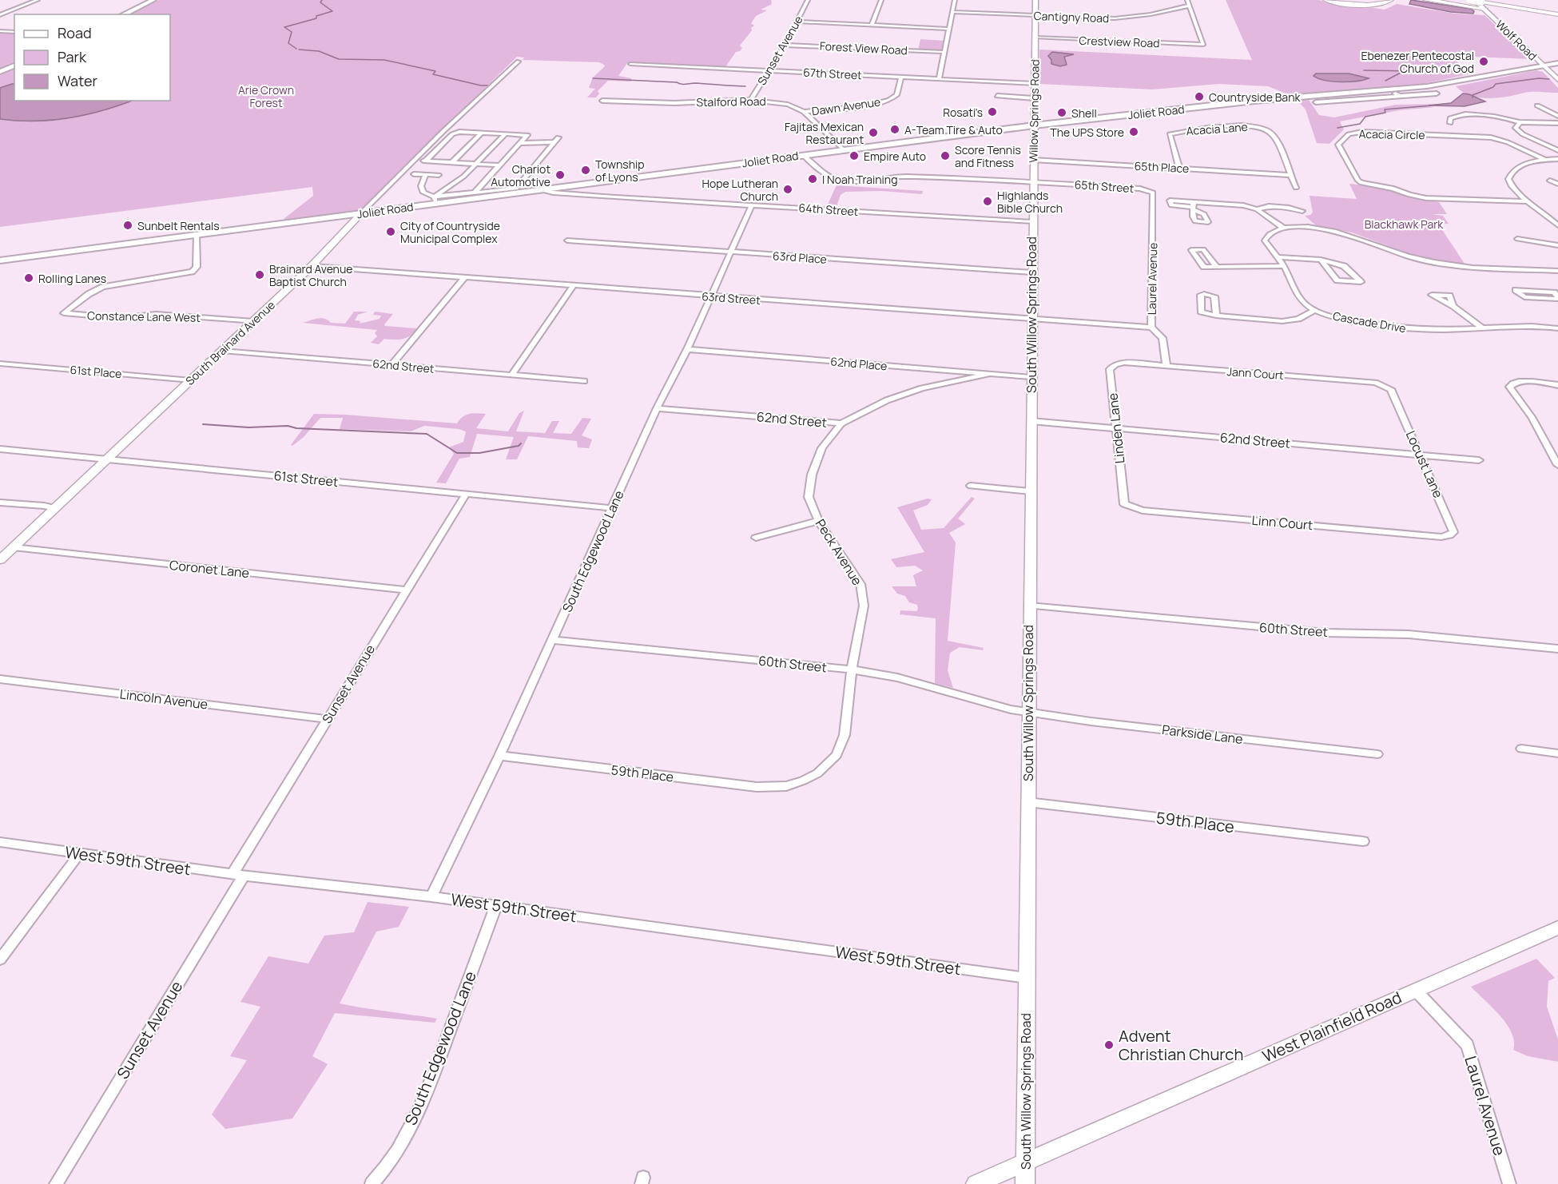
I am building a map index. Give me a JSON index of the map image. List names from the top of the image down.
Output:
{
  "streets": {
    "main road": ["Joliet Road"],
    "street": [
      "Cantigny Road",
      "Wolf Road",
      "Crestview Road",
      "Forest View Road",
      "Sunset Avenue",
      "67th Street",
      "Stalford Road",
      "Dawn Avenue",
      "Willow Springs Road",
      "Acacia Lane",
      "Acacia Circle",
      "65th Place",
      "65th Street",
      "64th Street",
      "63rd Place",
      "Laurel Avenue",
      "63rd Street",
      "South Willow Springs Road",
      "Constance Lane West",
      "Cascade Drive",
      "South Brainard Avenue",
      "62nd Place",
      "62nd Street",
      "61st Place",
      "Jann Court",
      "Linden Lane",
      "Locust Lane",
      "61st Street",
      "Linn Court",
      "South Edgewood Lane",
      "Peck Avenue",
      "Coronet Lane",
      "60th Street",
      "Lincoln Avenue",
      "Parkside Lane",
      "59th Place",
      "West 59th Street",
      "West Plainfield Road"
    ]
  },
  "crossings": [
    ["Cantigny Road", "Crestview Road"],
    ["Cantigny Road", "Willow Springs Road"],
    ["Wolf Road", "Joliet Road"],
    ["Crestview Road", "Willow Springs Road"],
    ["Forest View Road", "Sunset Avenue"],
    ["Sunset Avenue", "67th Street"],
    ["Sunset Avenue", "Stalford Road"],
    ["Sunset Avenue", "61st Street"],
    ["Sunset Avenue", "Coronet Lane"],
    ["Sunset Avenue", "Lincoln Avenue"],
    ["Sunset Avenue", "West 59th Street"],
    ["67th Street", "Dawn Avenue"],
    ["67th Street", "Willow Springs Road"],
    ["Stalford Road", "Dawn Avenue"],
    ["Stalford Road", "Joliet Road"],
    ["Willow Springs Road", "Joliet Road"],
    ["Willow Springs Road", "65th Place"],
    ["Willow Springs Road", "65th Street"],
    ["Willow Springs Road", "64th Street"],
    ["Willow Springs Road", "South Willow Springs Road"],
    ["Joliet Road", "65th Street"],
    ["Joliet Road", "64th Street"],
    ["Joliet Road", "Constance Lane West"],
    ["Joliet Road", "South Brainard Avenue"],
    ["Acacia Lane", "65th Place"],
    ["65th Street", "Laurel Avenue"],
    ["64th Street", "South Willow Springs Road"],
    ["64th Street", "South Edgewood Lane"],
    ["63rd Place", "South Willow Springs Road"],
    ["63rd Place", "South Edgewood Lane"],
    ["Laurel Avenue", "63rd Street"],
    ["Laurel Avenue", "Jann Court"],
    ["Laurel Avenue", "West Plainfield Road"],
    ["63rd Street", "South Willow Springs Road"],
    ["63rd Street", "South Brainard Avenue"],
    ["63rd Street", "South Edgewood Lane"],
    ["South Willow Springs Road", "62nd Place"],
    ["South Willow Springs Road", "62nd Street"],
    ["South Willow Springs Road", "60th Street"],
    ["South Willow Springs Road", "Parkside Lane"],
    ["South Willow Springs Road", "59th Place"],
    ["South Willow Springs Road", "West 59th Street"],
    ["South Willow Springs Road", "West Plainfield Road"],
    ["Constance Lane West", "South Brainard Avenue"],
    ["South Brainard Avenue", "62nd Street"],
    ["South Brainard Avenue", "61st Place"],
    ["South Brainard Avenue", "61st Street"],
    ["South Brainard Avenue", "Coronet Lane"],
    ["62nd Place", "South Edgewood Lane"],
    ["62nd Place", "Peck Avenue"],
    ["62nd Street", "Linden Lane"],
    ["62nd Street", "Locust Lane"],
    ["62nd Street", "South Edgewood Lane"],
    ["62nd Street", "Peck Avenue"],
    ["Jann Court", "Linden Lane"],
    ["Jann Court", "Locust Lane"],
    ["Linden Lane", "Linn Court"],
    ["Locust Lane", "Linn Court"],
    ["61st Street", "South Edgewood Lane"],
    ["South Edgewood Lane", "60th Street"],
    ["South Edgewood Lane", "59th Place"],
    ["South Edgewood Lane", "West 59th Street"],
    ["Peck Avenue", "60th Street"],
    ["Peck Avenue", "59th Place"],
    ["60th Street", "Parkside Lane"]
  ],
  "parks": ["Arie Crown Forest", "Blackhawk Park"],
  "places": [
    "Ebenezer Pentecostal Church of God",
    "Countryside Bank",
    "Rosati's",
    "Shell",
    "A-Team Tire & Auto",
    "The UPS Store",
    "Fajitas Mexican Restaurant",
    "Empire Auto",
    "Score Tennis and Fitness",
    "Township of Lyons",
    "Chariot Automotive",
    "I Noah Training",
    "Hope Lutheran Church",
    "Highlands Bible Church",
    "Sunbelt Rentals",
    "City of Countryside Municipal Complex",
    "Brainard Avenue Baptist Church",
    "Rolling Lanes",
    "Advent Christian Church"
  ],
  "legend": ["Road", "Park", "Water"]
}
